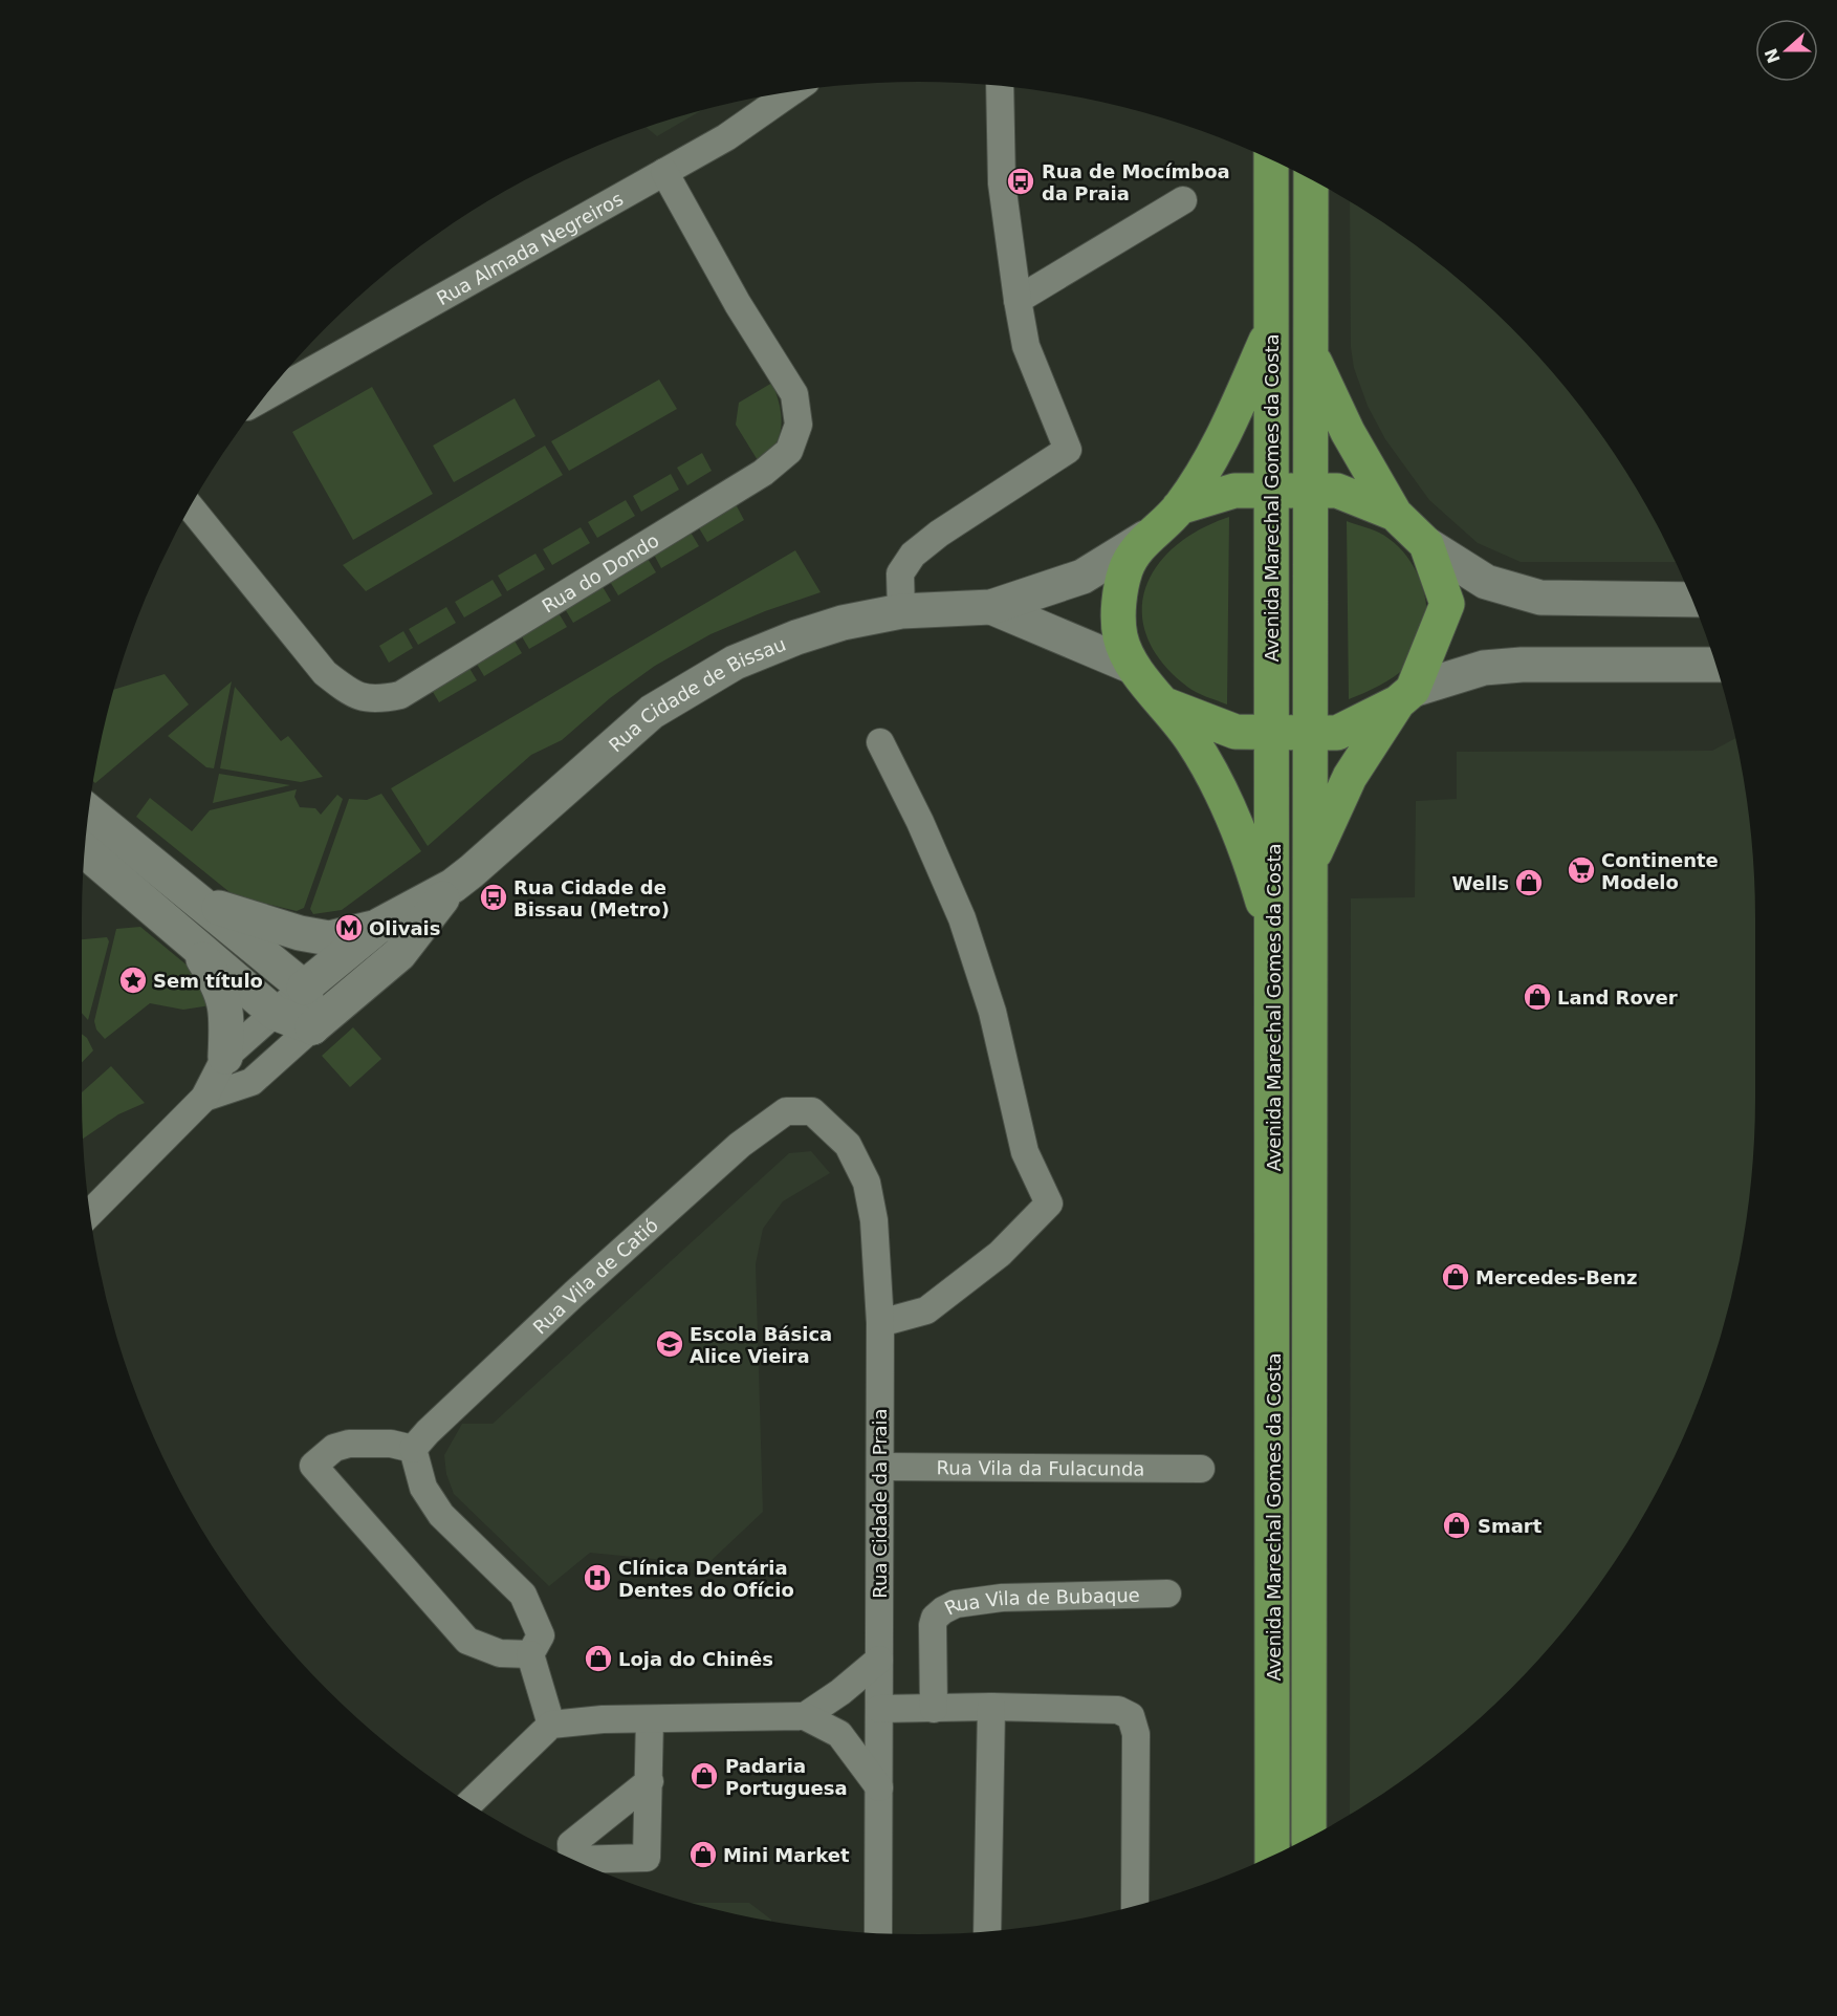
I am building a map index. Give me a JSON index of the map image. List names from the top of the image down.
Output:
{
  "streets": {
    "main road": ["Avenida Marechal Gomes da Costa", "Rua Cidade de Bissau"],
    "street": [
      "Rua Almada Negreiros",
      "Rua do Dondo",
      "Rua Vila de Catió",
      "Rua Vila da Fulacunda",
      "Rua Cidade da Praia",
      "Rua Vila de Bubaque"
    ]
  },
  "crossings": [
    ["Rua Almada Negreiros", "Rua do Dondo"],
    ["Rua Vila de Catió", "Rua Cidade da Praia"],
    ["Rua Vila da Fulacunda", "Rua Cidade da Praia"]
  ],
  "places": {
    "bus stop": ["Rua de Mocímboa da Praia", "Rua Cidade de Bissau (Metro)"],
    "supermarket": ["Continente Modelo"],
    "shop": [
      "Wells",
      "Land Rover",
      "Mercedes-Benz",
      "Smart",
      "Loja do Chinês",
      "Padaria Portuguesa",
      "Mini Market"
    ],
    "metro station": ["Olivais"],
    "place": ["Sem título"],
    "school or university": ["Escola Básica Alice Vieira"],
    "hospital": ["Clínica Dentária Dentes do Ofício"]
  },
  "north": "left"
}
